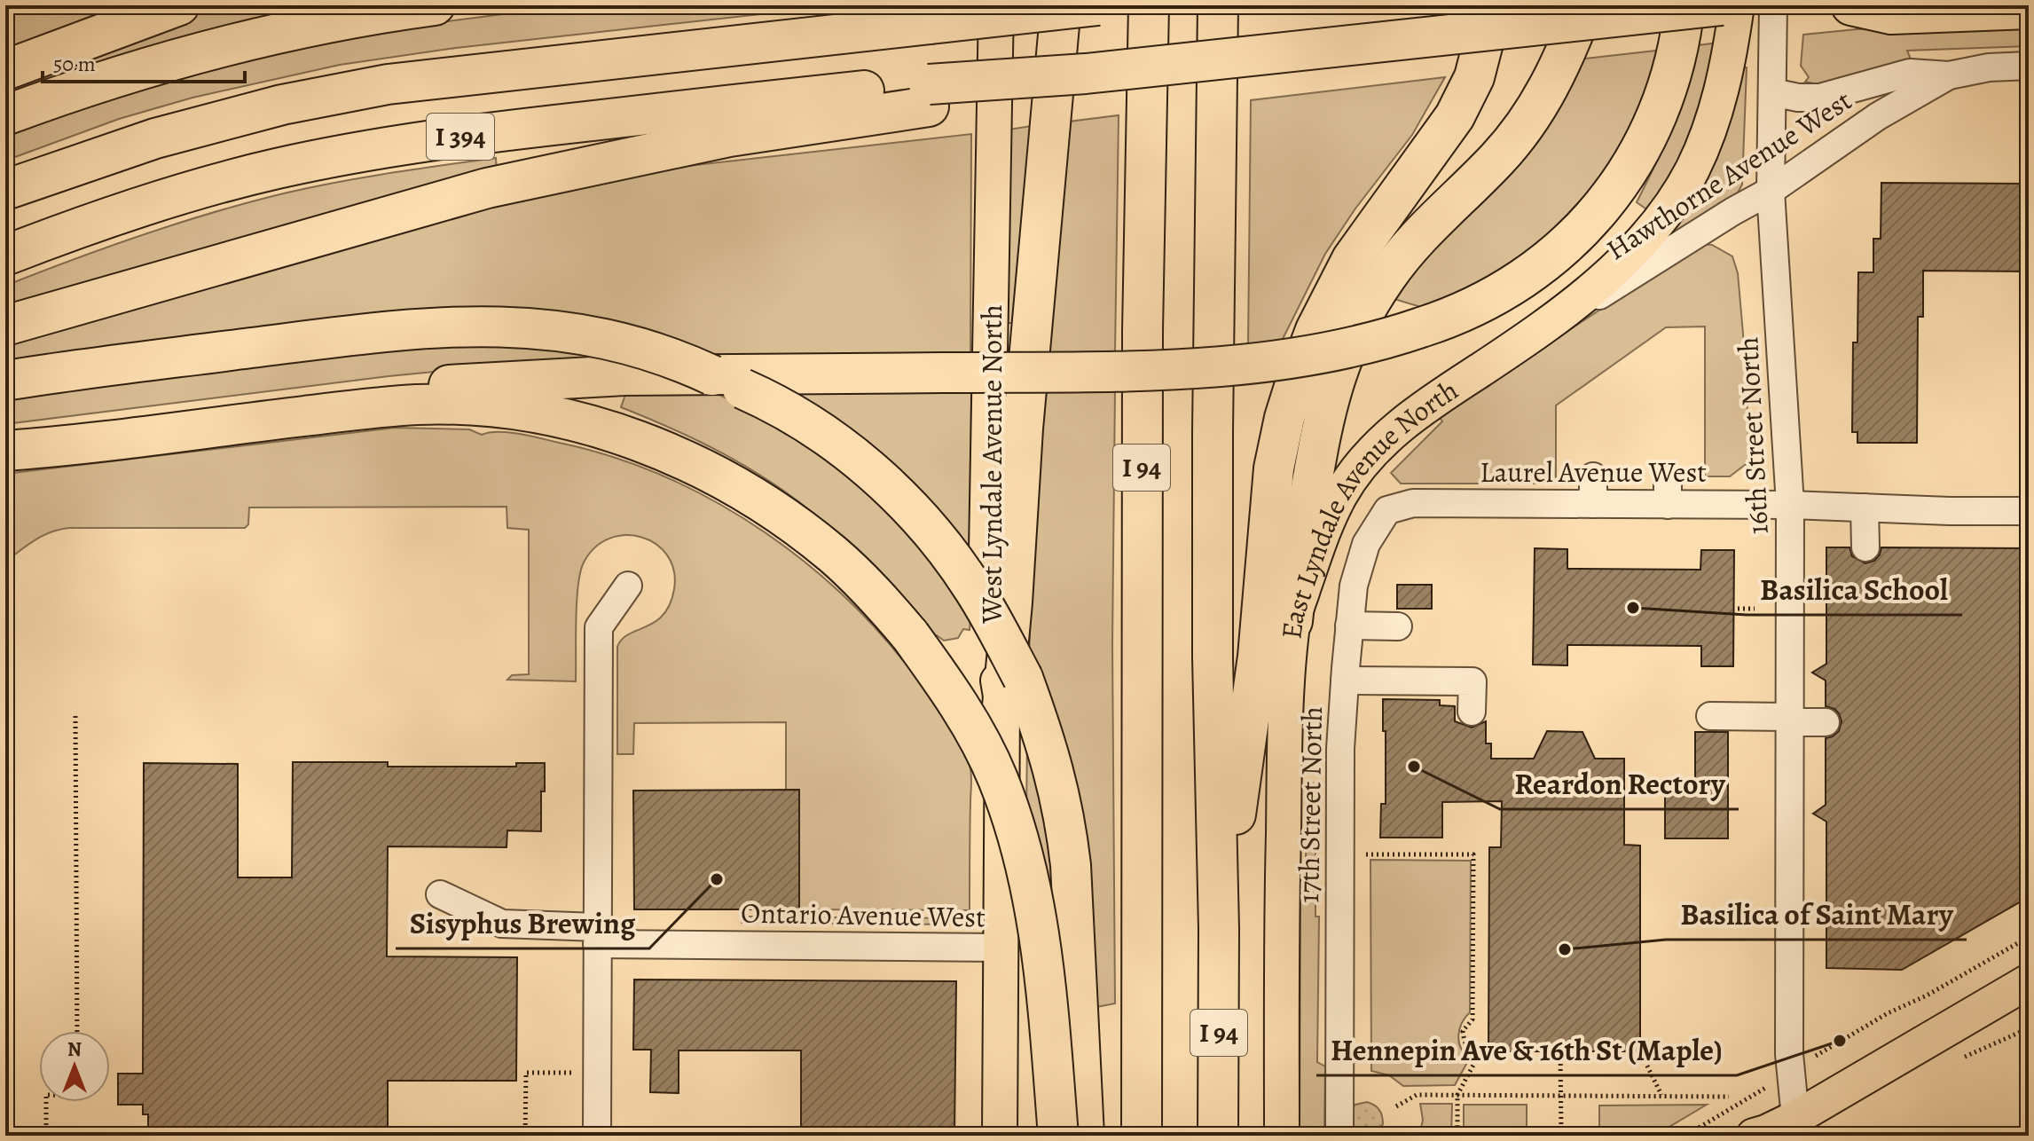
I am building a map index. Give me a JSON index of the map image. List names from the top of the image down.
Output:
{
  "streets": {
    "highway": ["I 394", "I 94"],
    "main road": ["West Lyndale Avenue North", "East Lyndale Avenue North"],
    "street": [
      "Hawthorne Avenue West",
      "16th Street North",
      "Laurel Avenue West",
      "17th Street North",
      "Ontario Avenue West"
    ]
  },
  "crossings": [
    ["Hawthorne Avenue West", "16th Street North"],
    ["Hawthorne Avenue West", "East Lyndale Avenue North"],
    ["16th Street North", "Laurel Avenue West"],
    ["West Lyndale Avenue North", "Ontario Avenue West"],
    ["Laurel Avenue West", "17th Street North"]
  ],
  "places": [
    "Basilica School",
    "Reardon Rectory",
    "Sisyphus Brewing",
    "Basilica of Saint Mary",
    "Hennepin Ave & 16th St (Maple)"
  ],
  "scale_bar": "50 m",
  "north": "top"
}
